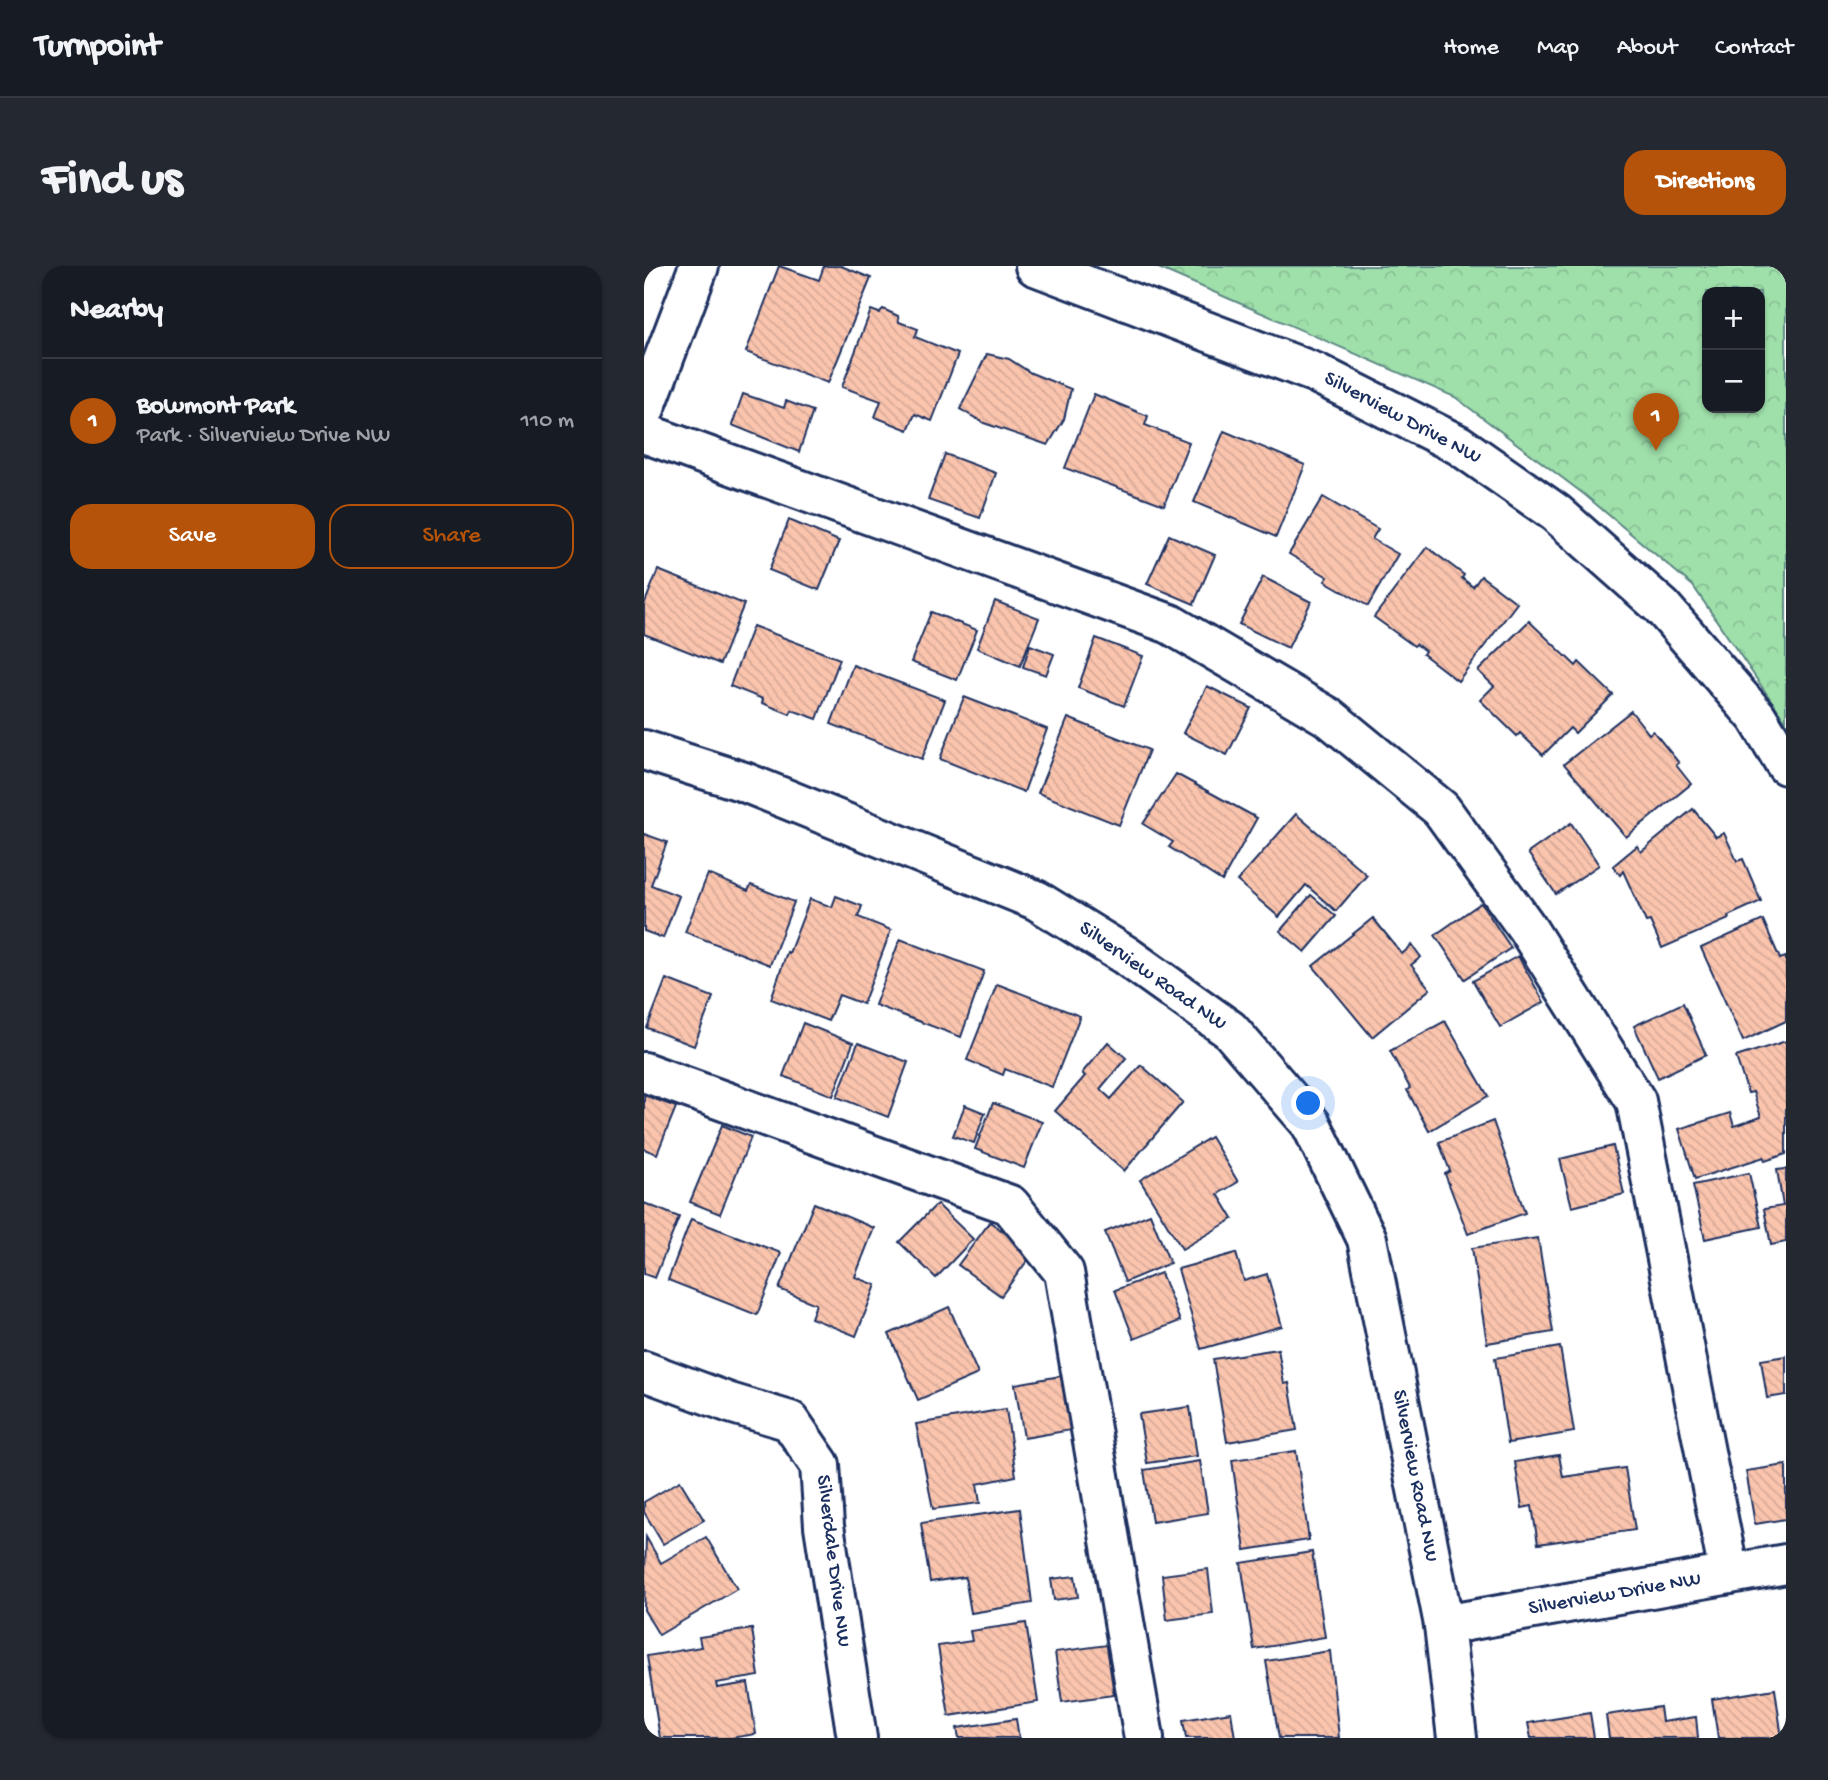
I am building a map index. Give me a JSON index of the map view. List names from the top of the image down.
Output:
{
  "streets": {
    "street": ["Silverview Drive NW", "Silverview Road NW", "Silverdale Drive NW"]
  },
  "crossings": [
    ["Silverview Drive NW", "Silverview Road NW"]
  ],
  "page": {
    "header": "Turnpoint",
    "nav": [
      "Home",
      "Map",
      "About",
      "Contact"
    ],
    "buttons": [
      "Directions",
      ["Save", "Share"]
    ],
    "title": "Find us",
    "heading": "Nearby",
    "map_buttons": ["+", "−"],
    "list": [
      {
        "mark": "1",
        "name": "Bowmont Park",
        "note": "Park · Silverview Drive NW",
        "value": "110 m"
      }
    ],
    "pins": "1"
  }
}
